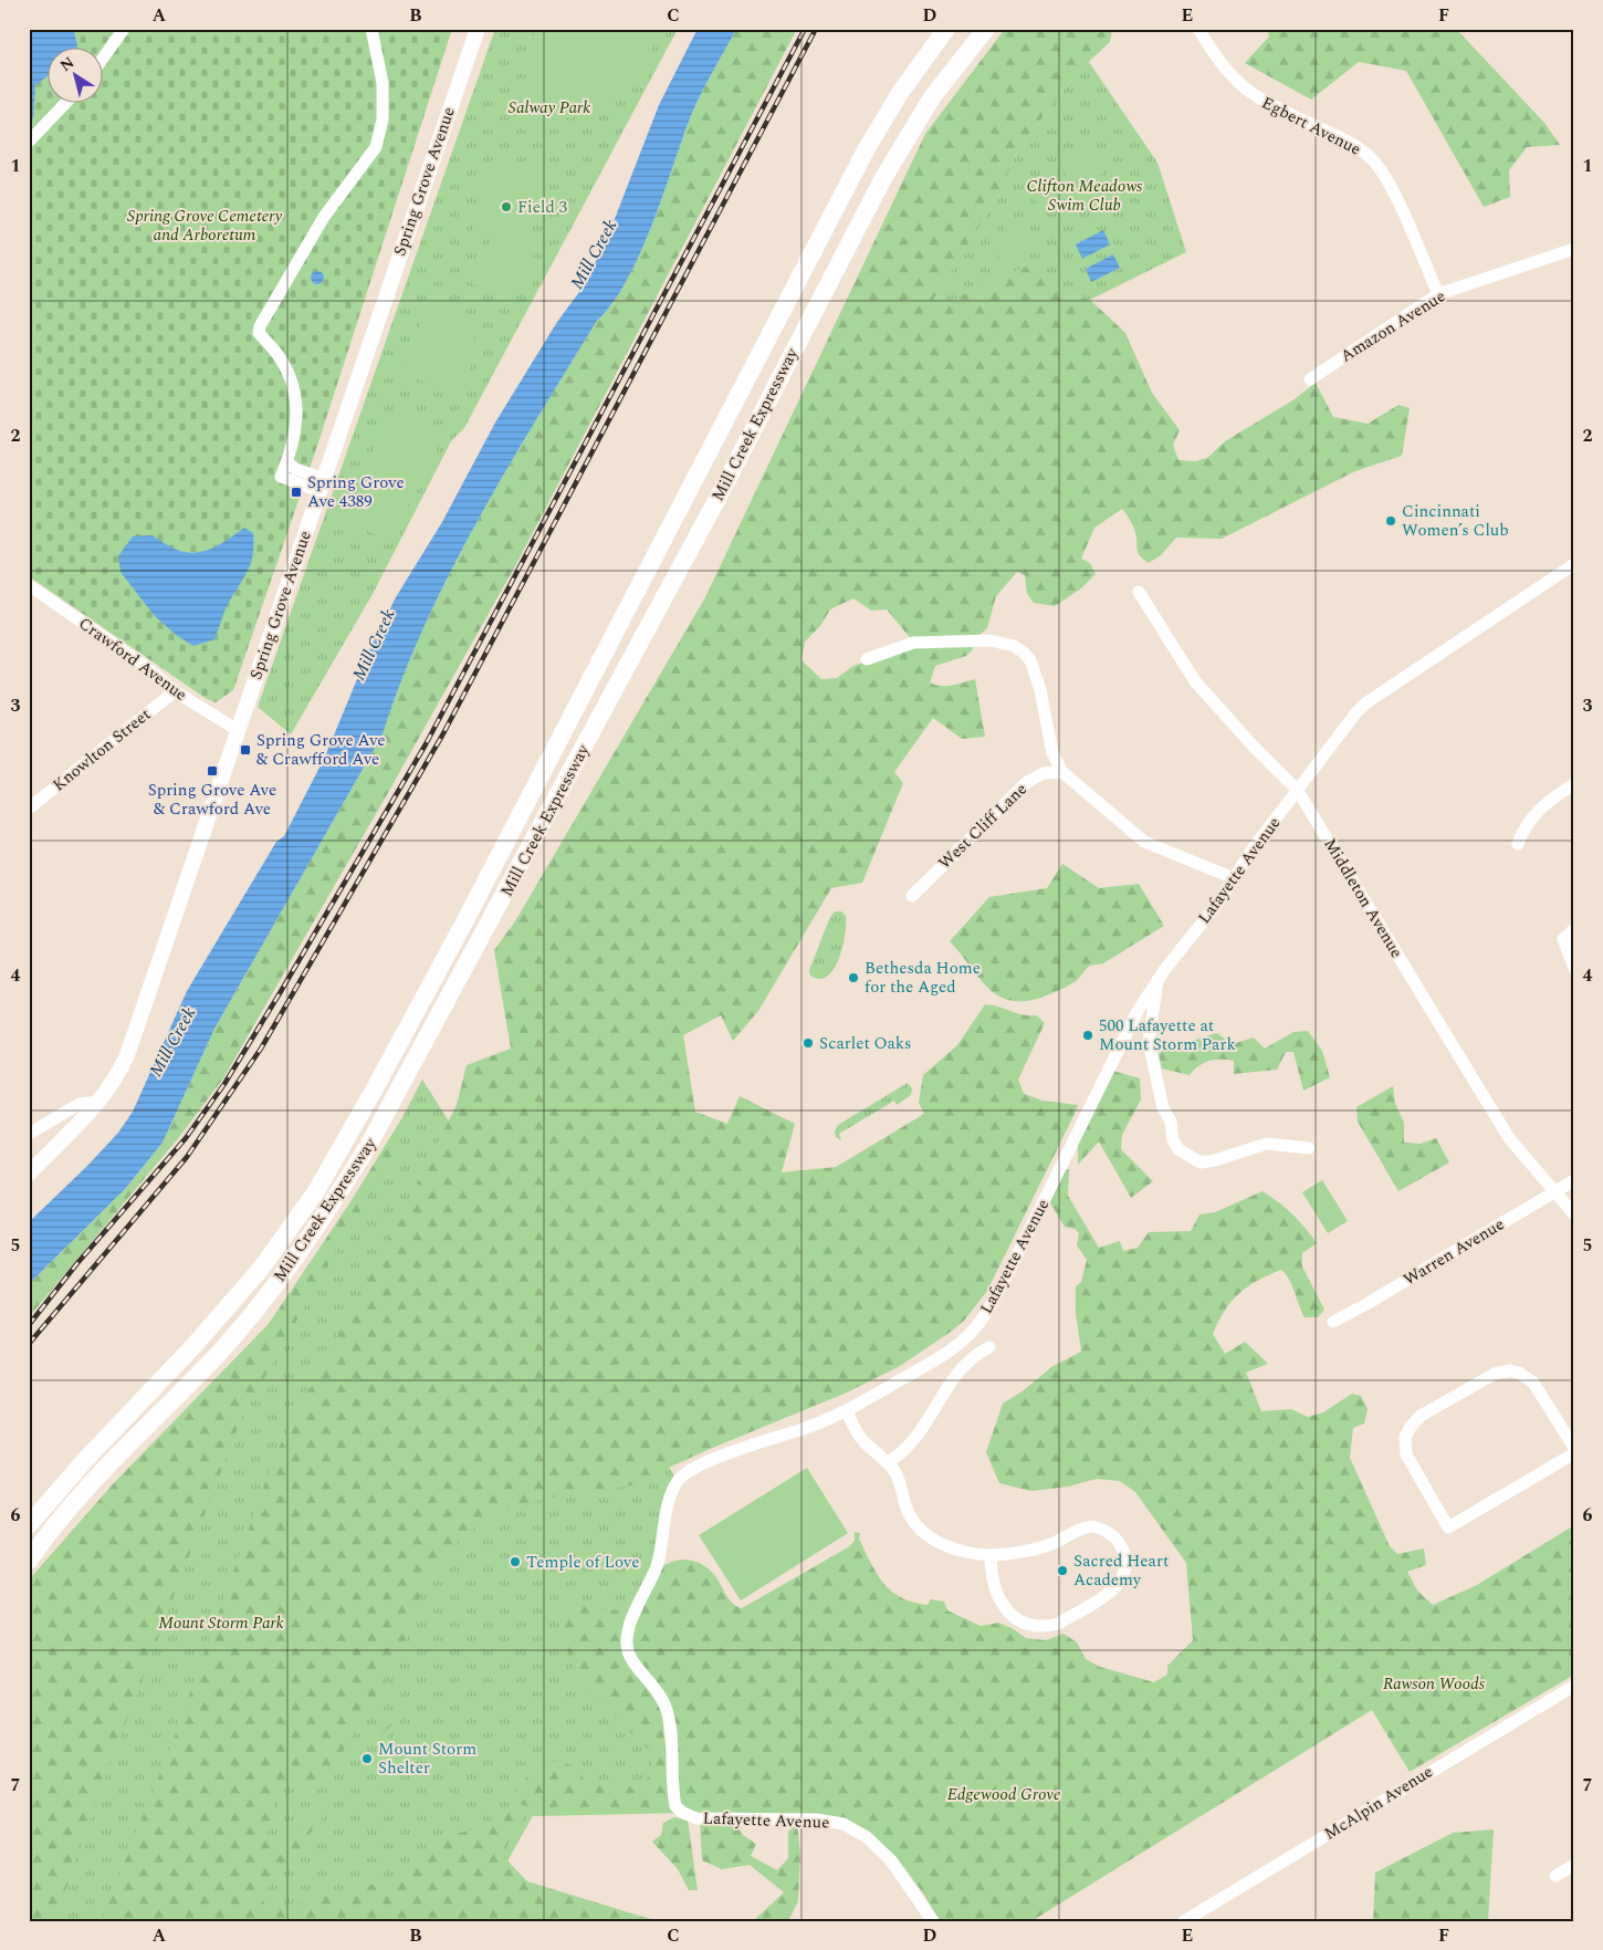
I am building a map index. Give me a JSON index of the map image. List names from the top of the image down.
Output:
{
  "streets": {
    "highway": ["Mill Creek Expressway"],
    "main road": ["Spring Grove Avenue"],
    "street": [
      "Egbert Avenue",
      "Amazon Avenue",
      "Crawford Avenue",
      "Knowlton Street",
      "West Cliff Lane",
      "Lafayette Avenue",
      "Middleton Avenue",
      "Warren Avenue",
      "McAlpin Avenue"
    ]
  },
  "crossings": [
    ["Egbert Avenue", "Amazon Avenue"],
    ["Spring Grove Avenue", "Crawford Avenue"],
    ["Crawford Avenue", "Knowlton Street"],
    ["Lafayette Avenue", "Middleton Avenue"],
    ["Middleton Avenue", "Warren Avenue"]
  ],
  "water": ["Mill Creek"],
  "parks": [
    "Salway Park",
    "Clifton Meadows Swim Club",
    "Spring Grove Cemetery and Arboretum",
    "Mount Storm Park",
    "Rawson Woods",
    "Edgewood Grove"
  ],
  "places": {
    "other": [
      "Field 3",
      "Cincinnati Women’s Club",
      "Bethesda Home for the Aged",
      "500 Lafayette at Mount Storm Park",
      "Scarlet Oaks",
      "Temple of Love",
      "Sacred Heart Academy",
      "Mount Storm Shelter"
    ],
    "transit": ["Spring Grove Ave 4389", "Spring Grove Ave & Crawfford Ave", "Spring Grove Ave & Crawford Ave"]
  },
  "north": "top left",
  "grid": {
    "columns": [
      "A",
      "B",
      "C",
      "D",
      "E",
      "F"
    ],
    "rows": [
      "1",
      "2",
      "3",
      "4",
      "5",
      "6",
      "7"
    ]
  }
}
